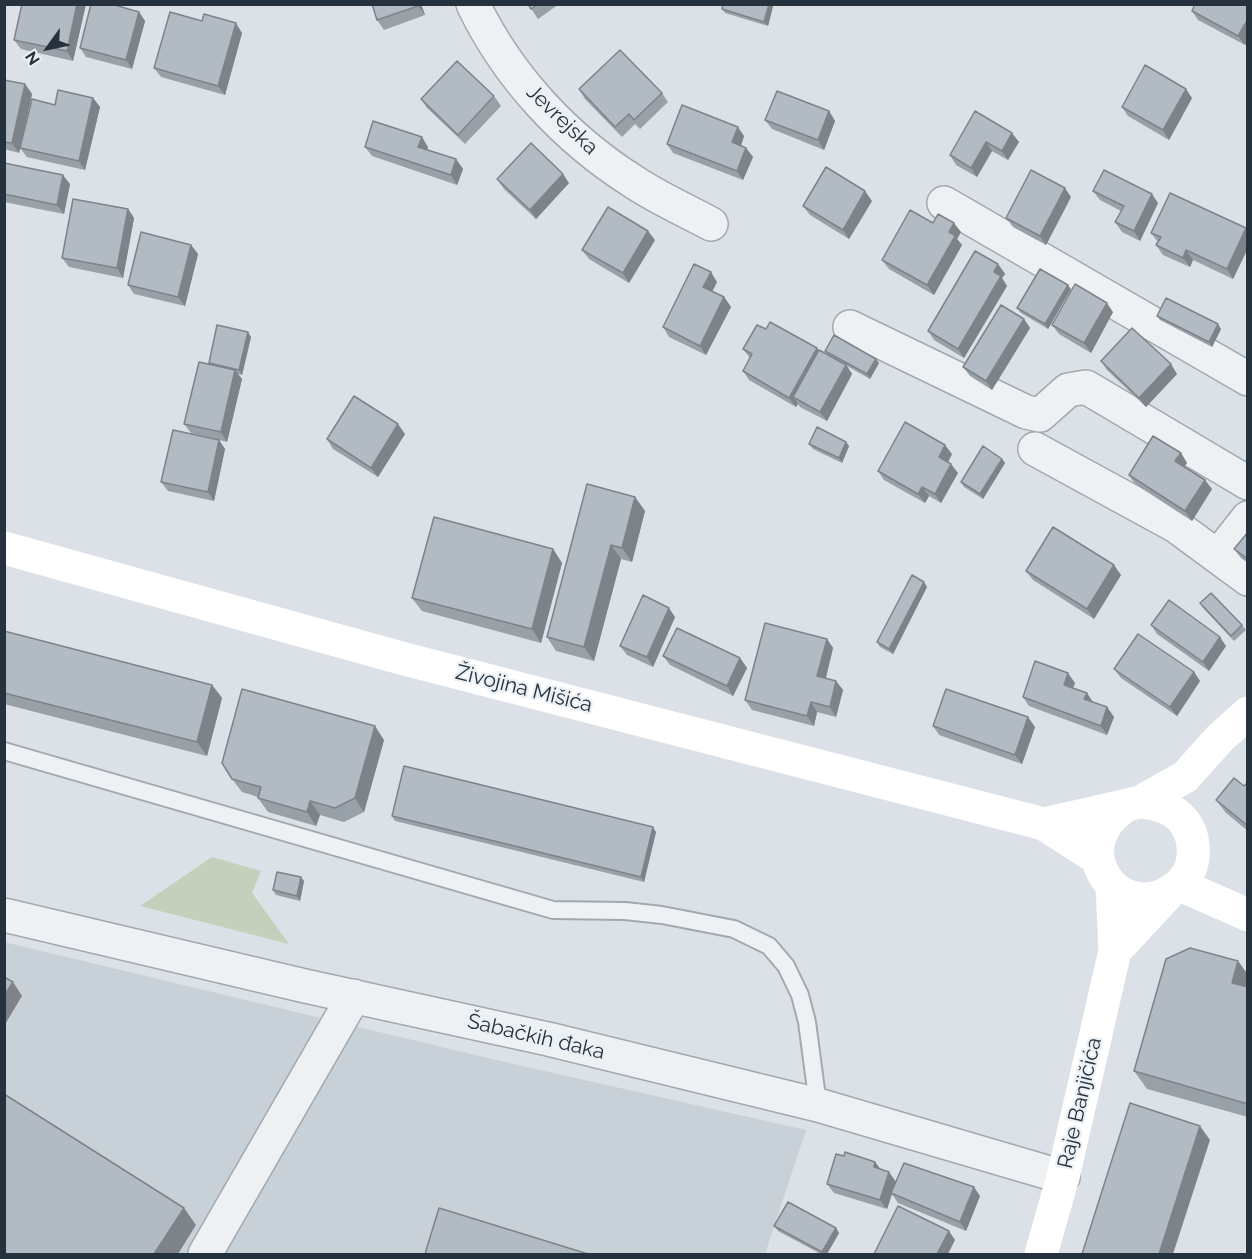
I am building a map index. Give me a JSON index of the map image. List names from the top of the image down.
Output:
{
  "streets": {
    "main road": ["Živojina Mišića", "Raje Banjičića"],
    "street": ["Jevrejska", "Šabačkih đaka"]
  },
  "crossings": [
    ["Šabačkih đaka", "Raje Banjičića"]
  ],
  "north": "bottom left"
}
